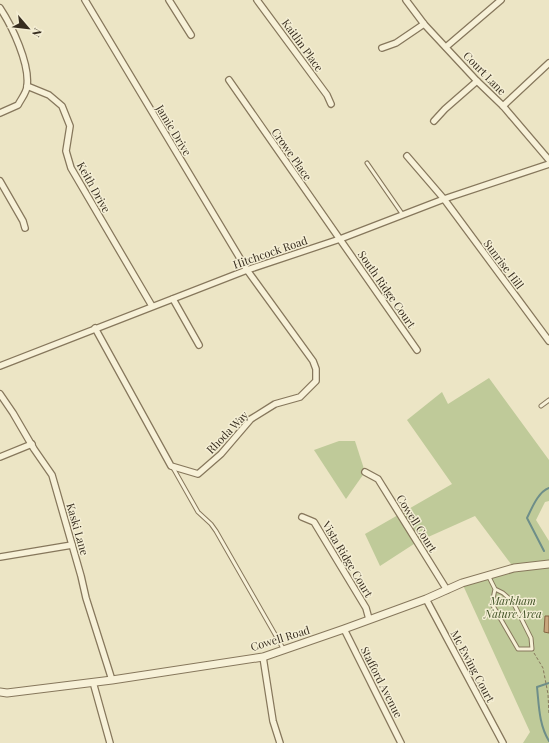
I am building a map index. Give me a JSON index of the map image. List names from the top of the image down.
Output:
{
  "streets": {
    "street": [
      "Kaitlin Place",
      "Court Lane",
      "Jamie Drive",
      "Crowe Place",
      "Keith Drive",
      "Hitchcock Road",
      "Sunrise Hill",
      "South Ridge Court",
      "Rhoda Way",
      "Cowell Court",
      "Kaski Lane",
      "Vista Ridge Court",
      "Cowell Road",
      "Mc Ewing Court",
      "Stafford Avenue"
    ]
  },
  "crossings": [
    ["Jamie Drive", "Hitchcock Road"],
    ["Jamie Drive", "Rhoda Way"],
    ["Crowe Place", "Hitchcock Road"],
    ["Crowe Place", "South Ridge Court"],
    ["Keith Drive", "Hitchcock Road"],
    ["Hitchcock Road", "Sunrise Hill"],
    ["Hitchcock Road", "South Ridge Court"],
    ["Hitchcock Road", "Rhoda Way"],
    ["Cowell Court", "Cowell Road"],
    ["Kaski Lane", "Cowell Road"],
    ["Vista Ridge Court", "Cowell Road"],
    ["Cowell Road", "Mc Ewing Court"],
    ["Cowell Road", "Stafford Avenue"]
  ],
  "parks": ["Markham Nature Area"],
  "north": "bottom right"
}
